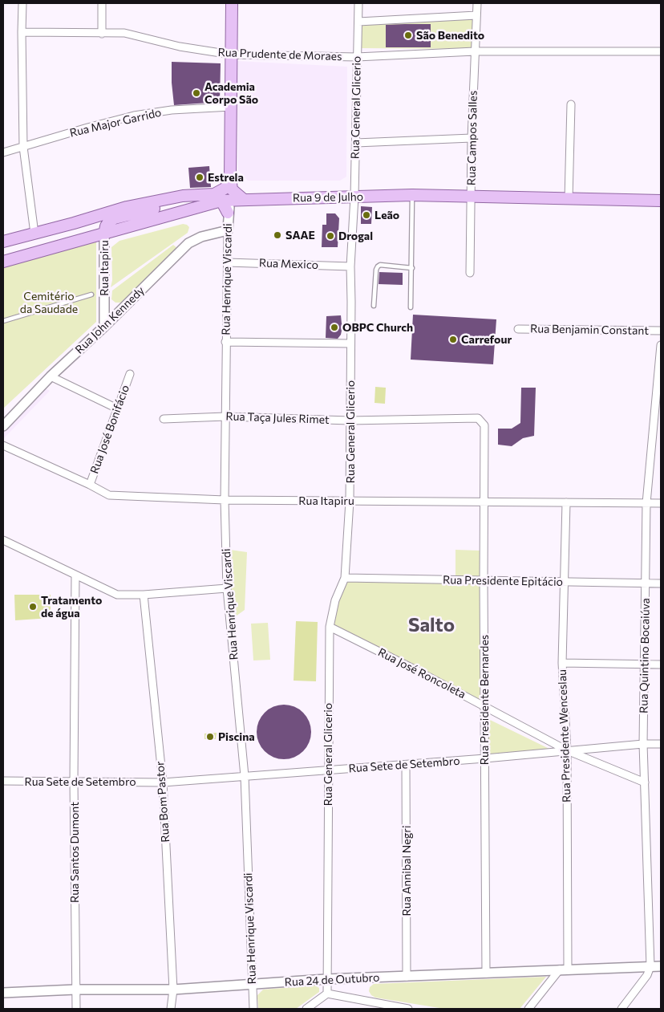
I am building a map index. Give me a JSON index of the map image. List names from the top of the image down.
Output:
{
  "streets": {
    "main road": ["Rua 9 de Julho"],
    "street": [
      "Rua Prudente de Moraes",
      "Rua General Glicerio",
      "Rua Major Garrido",
      "Rua Campos Salles",
      "Rua Mexico",
      "Rua Itapiru",
      "Rua Henrique Viscardi",
      "Rua John Kennedy",
      "Rua Benjamin Constant",
      "Rua Taça Jules Rimet",
      "Rua José Bonifácio",
      "Rua Presidente Epitácio",
      "Rua Quintino Bocaiúva",
      "Rua José Roncoleta",
      "Rua Presidente Bernardes",
      "Rua Presidente Wenceslau",
      "Rua Sete de Setembro",
      "Rua Bom Pastor",
      "Rua Santos Dumont",
      "Rua Annibal Negri",
      "Rua 24 de Outubro"
    ]
  },
  "crossings": [
    ["Rua Prudente de Moraes", "Rua General Glicerio"],
    ["Rua Prudente de Moraes", "Rua Campos Salles"],
    ["Rua General Glicerio", "Rua 9 de Julho"],
    ["Rua General Glicerio", "Rua Mexico"],
    ["Rua General Glicerio", "Rua Itapiru"],
    ["Rua General Glicerio", "Rua Taça Jules Rimet"],
    ["Rua General Glicerio", "Rua Presidente Epitácio"],
    ["Rua General Glicerio", "Rua José Roncoleta"],
    ["Rua General Glicerio", "Rua Sete de Setembro"],
    ["Rua General Glicerio", "Rua 24 de Outubro"],
    ["Rua Campos Salles", "Rua 9 de Julho"],
    ["Rua 9 de Julho", "Rua Itapiru"],
    ["Rua 9 de Julho", "Rua Henrique Viscardi"],
    ["Rua Mexico", "Rua Henrique Viscardi"],
    ["Rua Itapiru", "Rua Henrique Viscardi"],
    ["Rua Itapiru", "Rua John Kennedy"],
    ["Rua Itapiru", "Rua José Bonifácio"],
    ["Rua Itapiru", "Rua Quintino Bocaiúva"],
    ["Rua Itapiru", "Rua Presidente Bernardes"],
    ["Rua Itapiru", "Rua Presidente Wenceslau"],
    ["Rua Henrique Viscardi", "Rua John Kennedy"],
    ["Rua Henrique Viscardi", "Rua Taça Jules Rimet"],
    ["Rua Henrique Viscardi", "Rua Sete de Setembro"],
    ["Rua Henrique Viscardi", "Rua 24 de Outubro"],
    ["Rua Taça Jules Rimet", "Rua Presidente Bernardes"],
    ["Rua Presidente Epitácio", "Rua Quintino Bocaiúva"],
    ["Rua Presidente Epitácio", "Rua Presidente Bernardes"],
    ["Rua Presidente Epitácio", "Rua Presidente Wenceslau"],
    ["Rua Quintino Bocaiúva", "Rua José Roncoleta"],
    ["Rua Quintino Bocaiúva", "Rua Sete de Setembro"],
    ["Rua Quintino Bocaiúva", "Rua 24 de Outubro"],
    ["Rua José Roncoleta", "Rua Presidente Bernardes"],
    ["Rua José Roncoleta", "Rua Presidente Wenceslau"],
    ["Rua José Roncoleta", "Rua Sete de Setembro"],
    ["Rua Presidente Bernardes", "Rua Sete de Setembro"],
    ["Rua Presidente Bernardes", "Rua 24 de Outubro"],
    ["Rua Presidente Wenceslau", "Rua Sete de Setembro"],
    ["Rua Presidente Wenceslau", "Rua 24 de Outubro"],
    ["Rua Sete de Setembro", "Rua Bom Pastor"],
    ["Rua Sete de Setembro", "Rua Santos Dumont"],
    ["Rua Sete de Setembro", "Rua Annibal Negri"],
    ["Rua Bom Pastor", "Rua 24 de Outubro"],
    ["Rua Santos Dumont", "Rua 24 de Outubro"],
    ["Rua Annibal Negri", "Rua 24 de Outubro"]
  ],
  "districts": ["Salto"],
  "parks": ["Cemitério da Saudade"],
  "places": [
    "São Benedito",
    "Academia Corpo São",
    "Estrela",
    "Leão",
    "SAAE",
    "Drogal",
    "OBPC Church",
    "Carrefour",
    "Tratamento de água",
    "Piscina"
  ]
}
